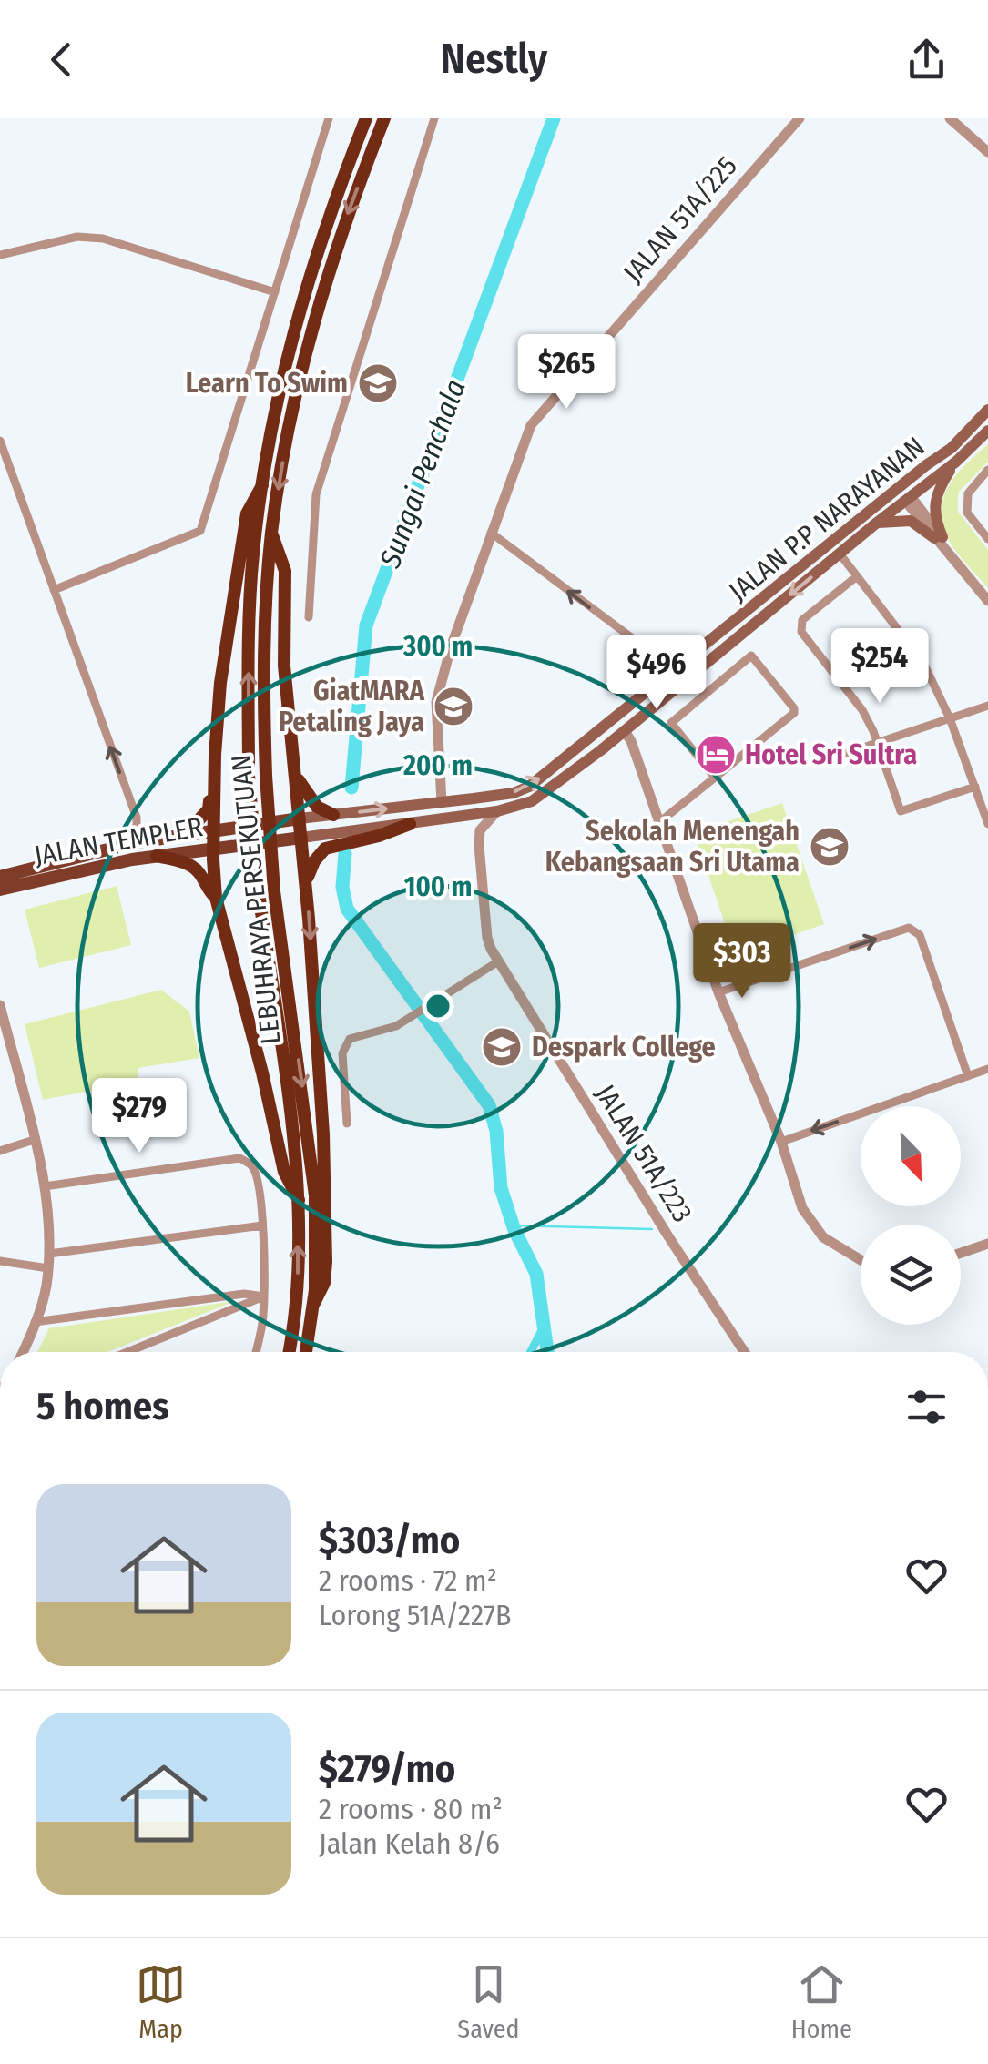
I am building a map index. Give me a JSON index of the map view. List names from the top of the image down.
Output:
{
  "streets": {
    "highway": ["LEBUHRAYA PERSEKUTUAN"],
    "main road": ["JALAN P.P NARAYANAN", "JALAN TEMPLER"],
    "street": ["JALAN 51A/225", "JALAN 51A/223"]
  },
  "crossings": [
    ["JALAN 51A/225", "JALAN P.P NARAYANAN"],
    ["JALAN P.P NARAYANAN", "JALAN TEMPLER"],
    ["JALAN P.P NARAYANAN", "JALAN 51A/223"]
  ],
  "water": ["Sungai Penchala"],
  "places": {
    "school or university": [
      "Learn To Swim",
      "GiatMARA Petaling Jaya",
      "Sekolah Menengah Kebangsaan Sri Utama",
      "Despark College"
    ],
    "hotel": ["Hotel Sri Sultra"]
  },
  "north": "bottom right",
  "page": {
    "header": "Nestly",
    "price": [
      "$265",
      "$254",
      "$496",
      "$303",
      "$279"
    ],
    "heading": "5 homes",
    "list": [
      {
        "name": "$303/mo",
        "note": "2 rooms · 72 m² · Lorong 51A/227B"
      },
      {
        "name": "$279/mo",
        "note": "2 rooms · 80 m² · Jalan Kelah 8/6"
      }
    ],
    "tabs": ["Map", "Saved", "Home"]
  },
  "rings": ["300 m", "200 m", "100 m"]
}
